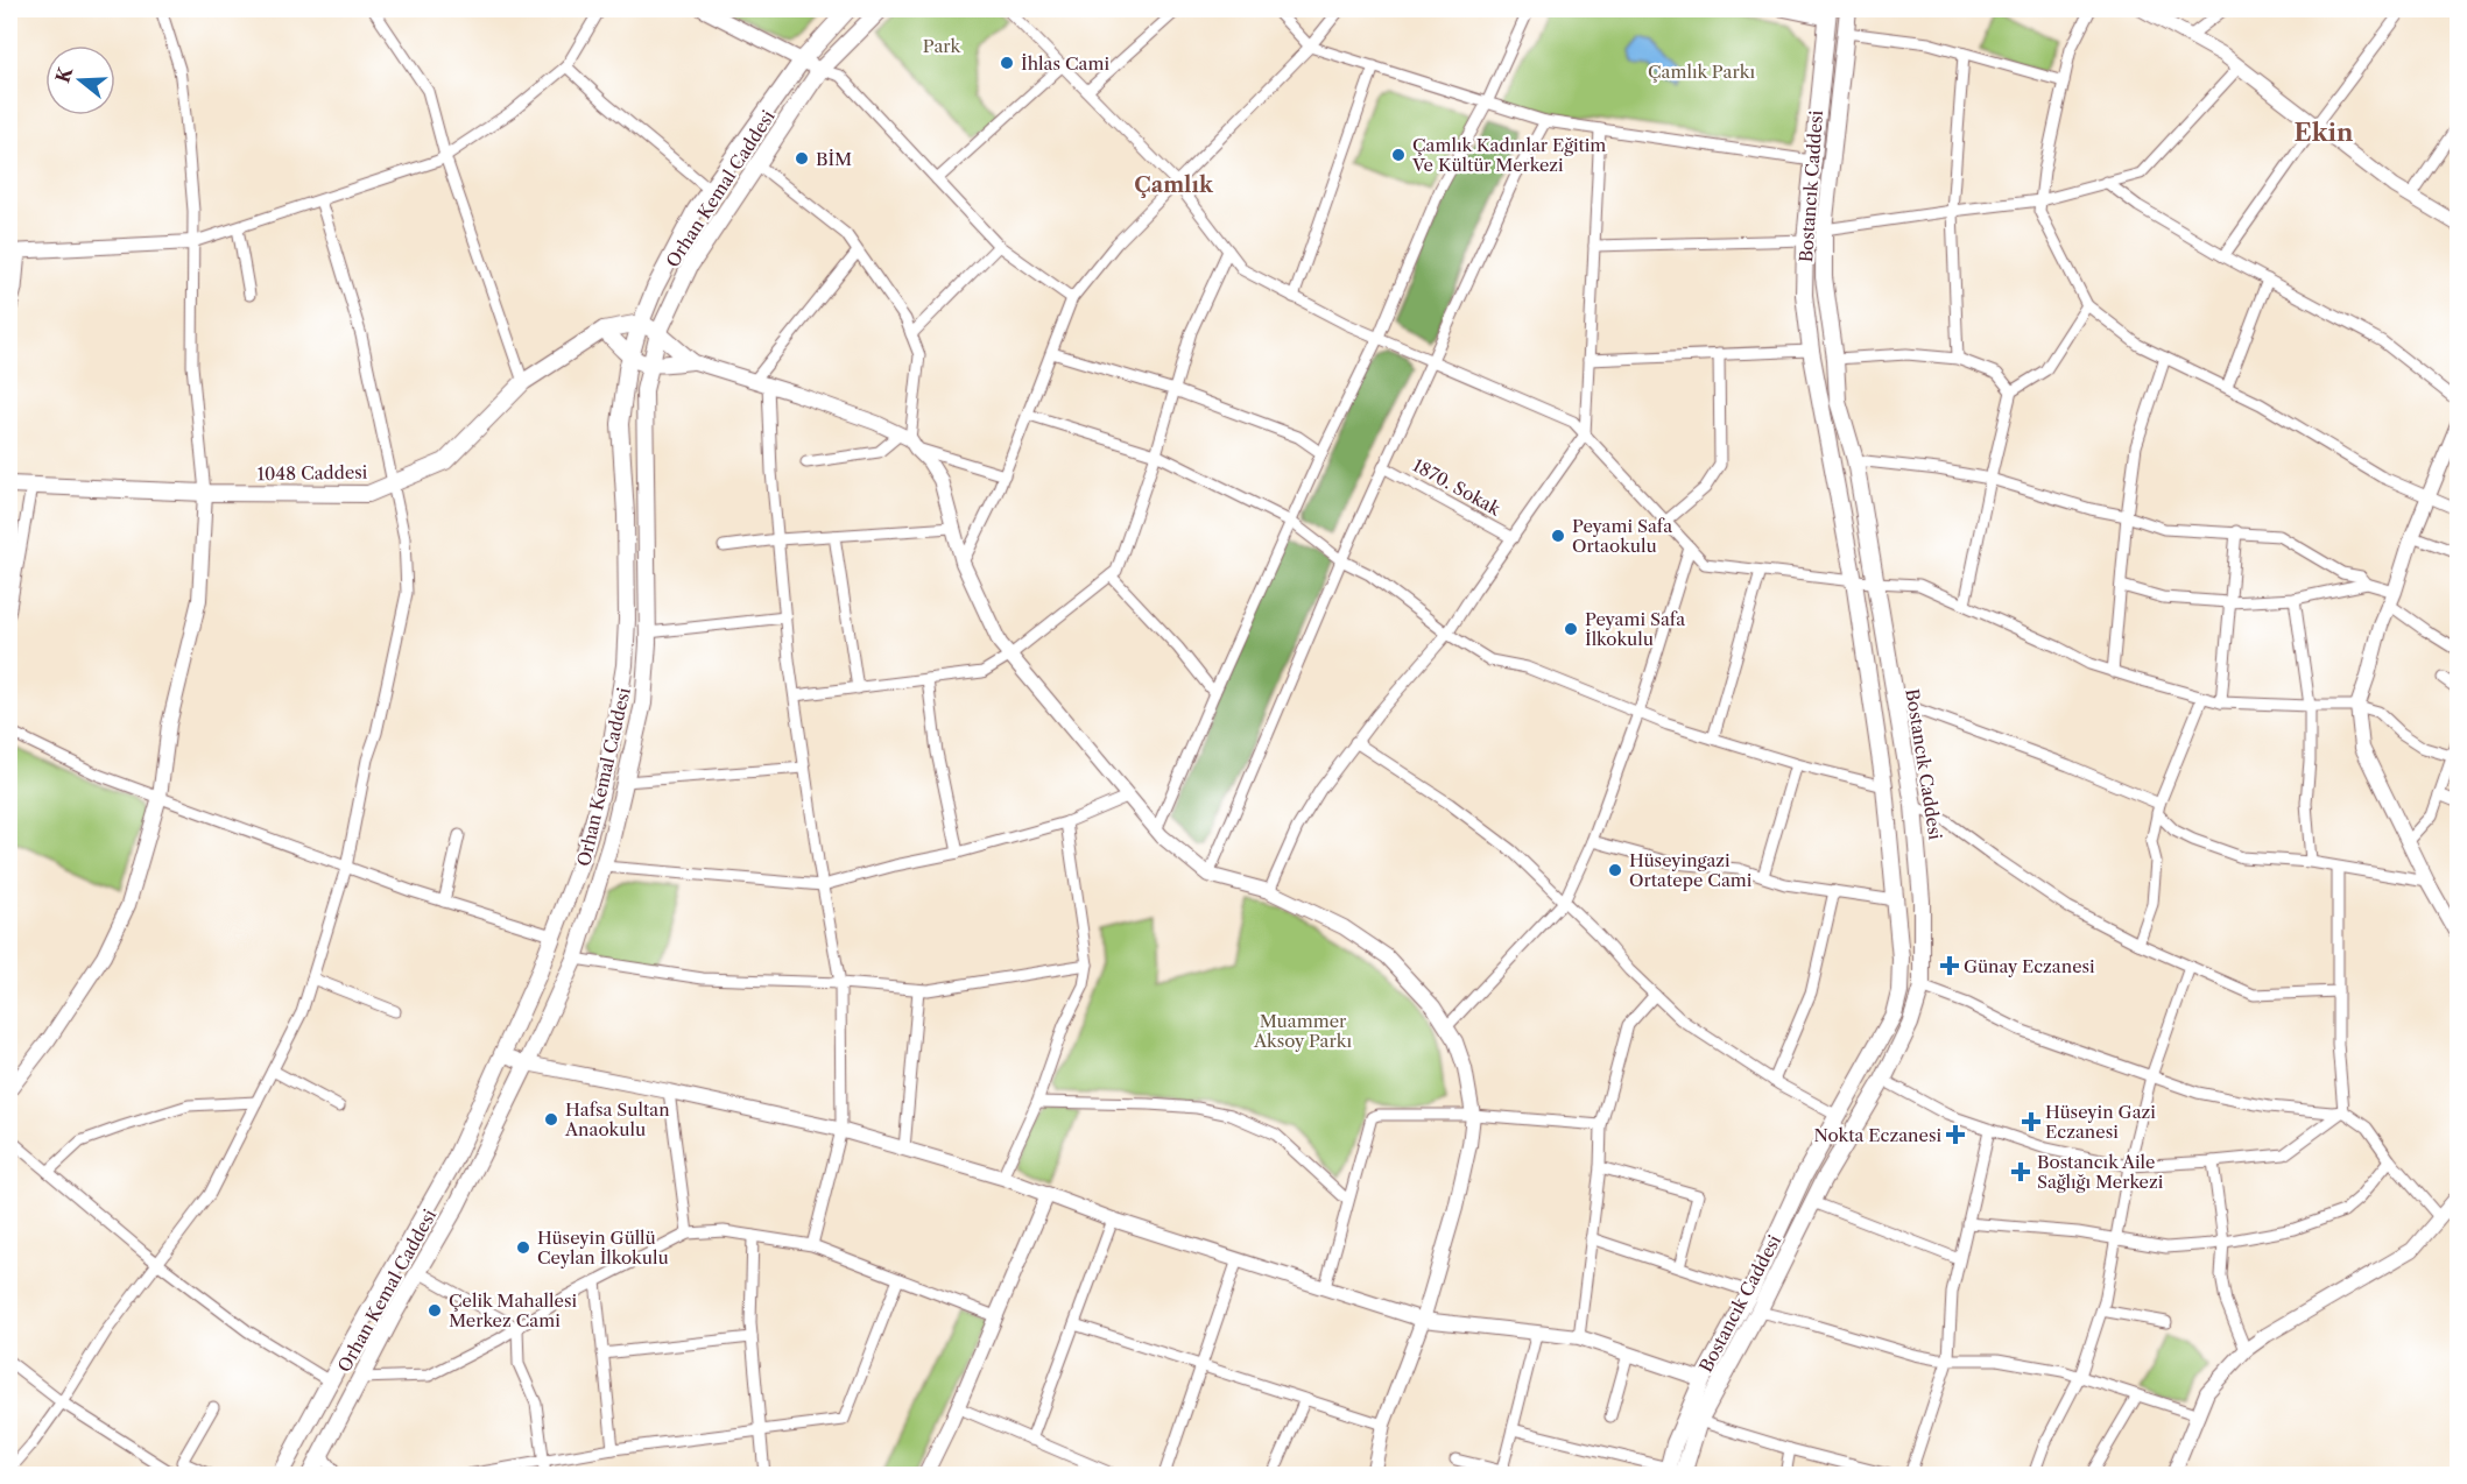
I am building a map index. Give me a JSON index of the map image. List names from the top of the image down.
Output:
{
  "streets": {
    "main road": ["Bostancık Caddesi", "Orhan Kemal Caddesi", "1048 Caddesi"],
    "street": ["1870. Sokak"]
  },
  "crossings": [
    ["Orhan Kemal Caddesi", "1048 Caddesi"]
  ],
  "districts": ["Ekin", "Çamlık"],
  "parks": ["Park", "Çamlık Parkı", "Muammer Aksoy Parkı"],
  "places": {
    "other": [
      "İhlas Cami",
      "Çamlık Kadınlar Eğitim Ve Kültür Merkezi",
      "BİM",
      "Peyami Safa Ortaokulu",
      "Peyami Safa İlkokulu",
      "Hüseyingazi Ortatepe Cami",
      "Hafsa Sultan Anaokulu",
      "Hüseyin Güllü Ceylan İlkokulu",
      "Çelik Mahallesi Merkez Cami"
    ],
    "health": [
      "Günay Eczanesi",
      "Hüseyin Gazi Eczanesi",
      "Nokta Eczanesi",
      "Bostancık Aile Sağlığı Merkezi"
    ]
  },
  "north": "left"
}
